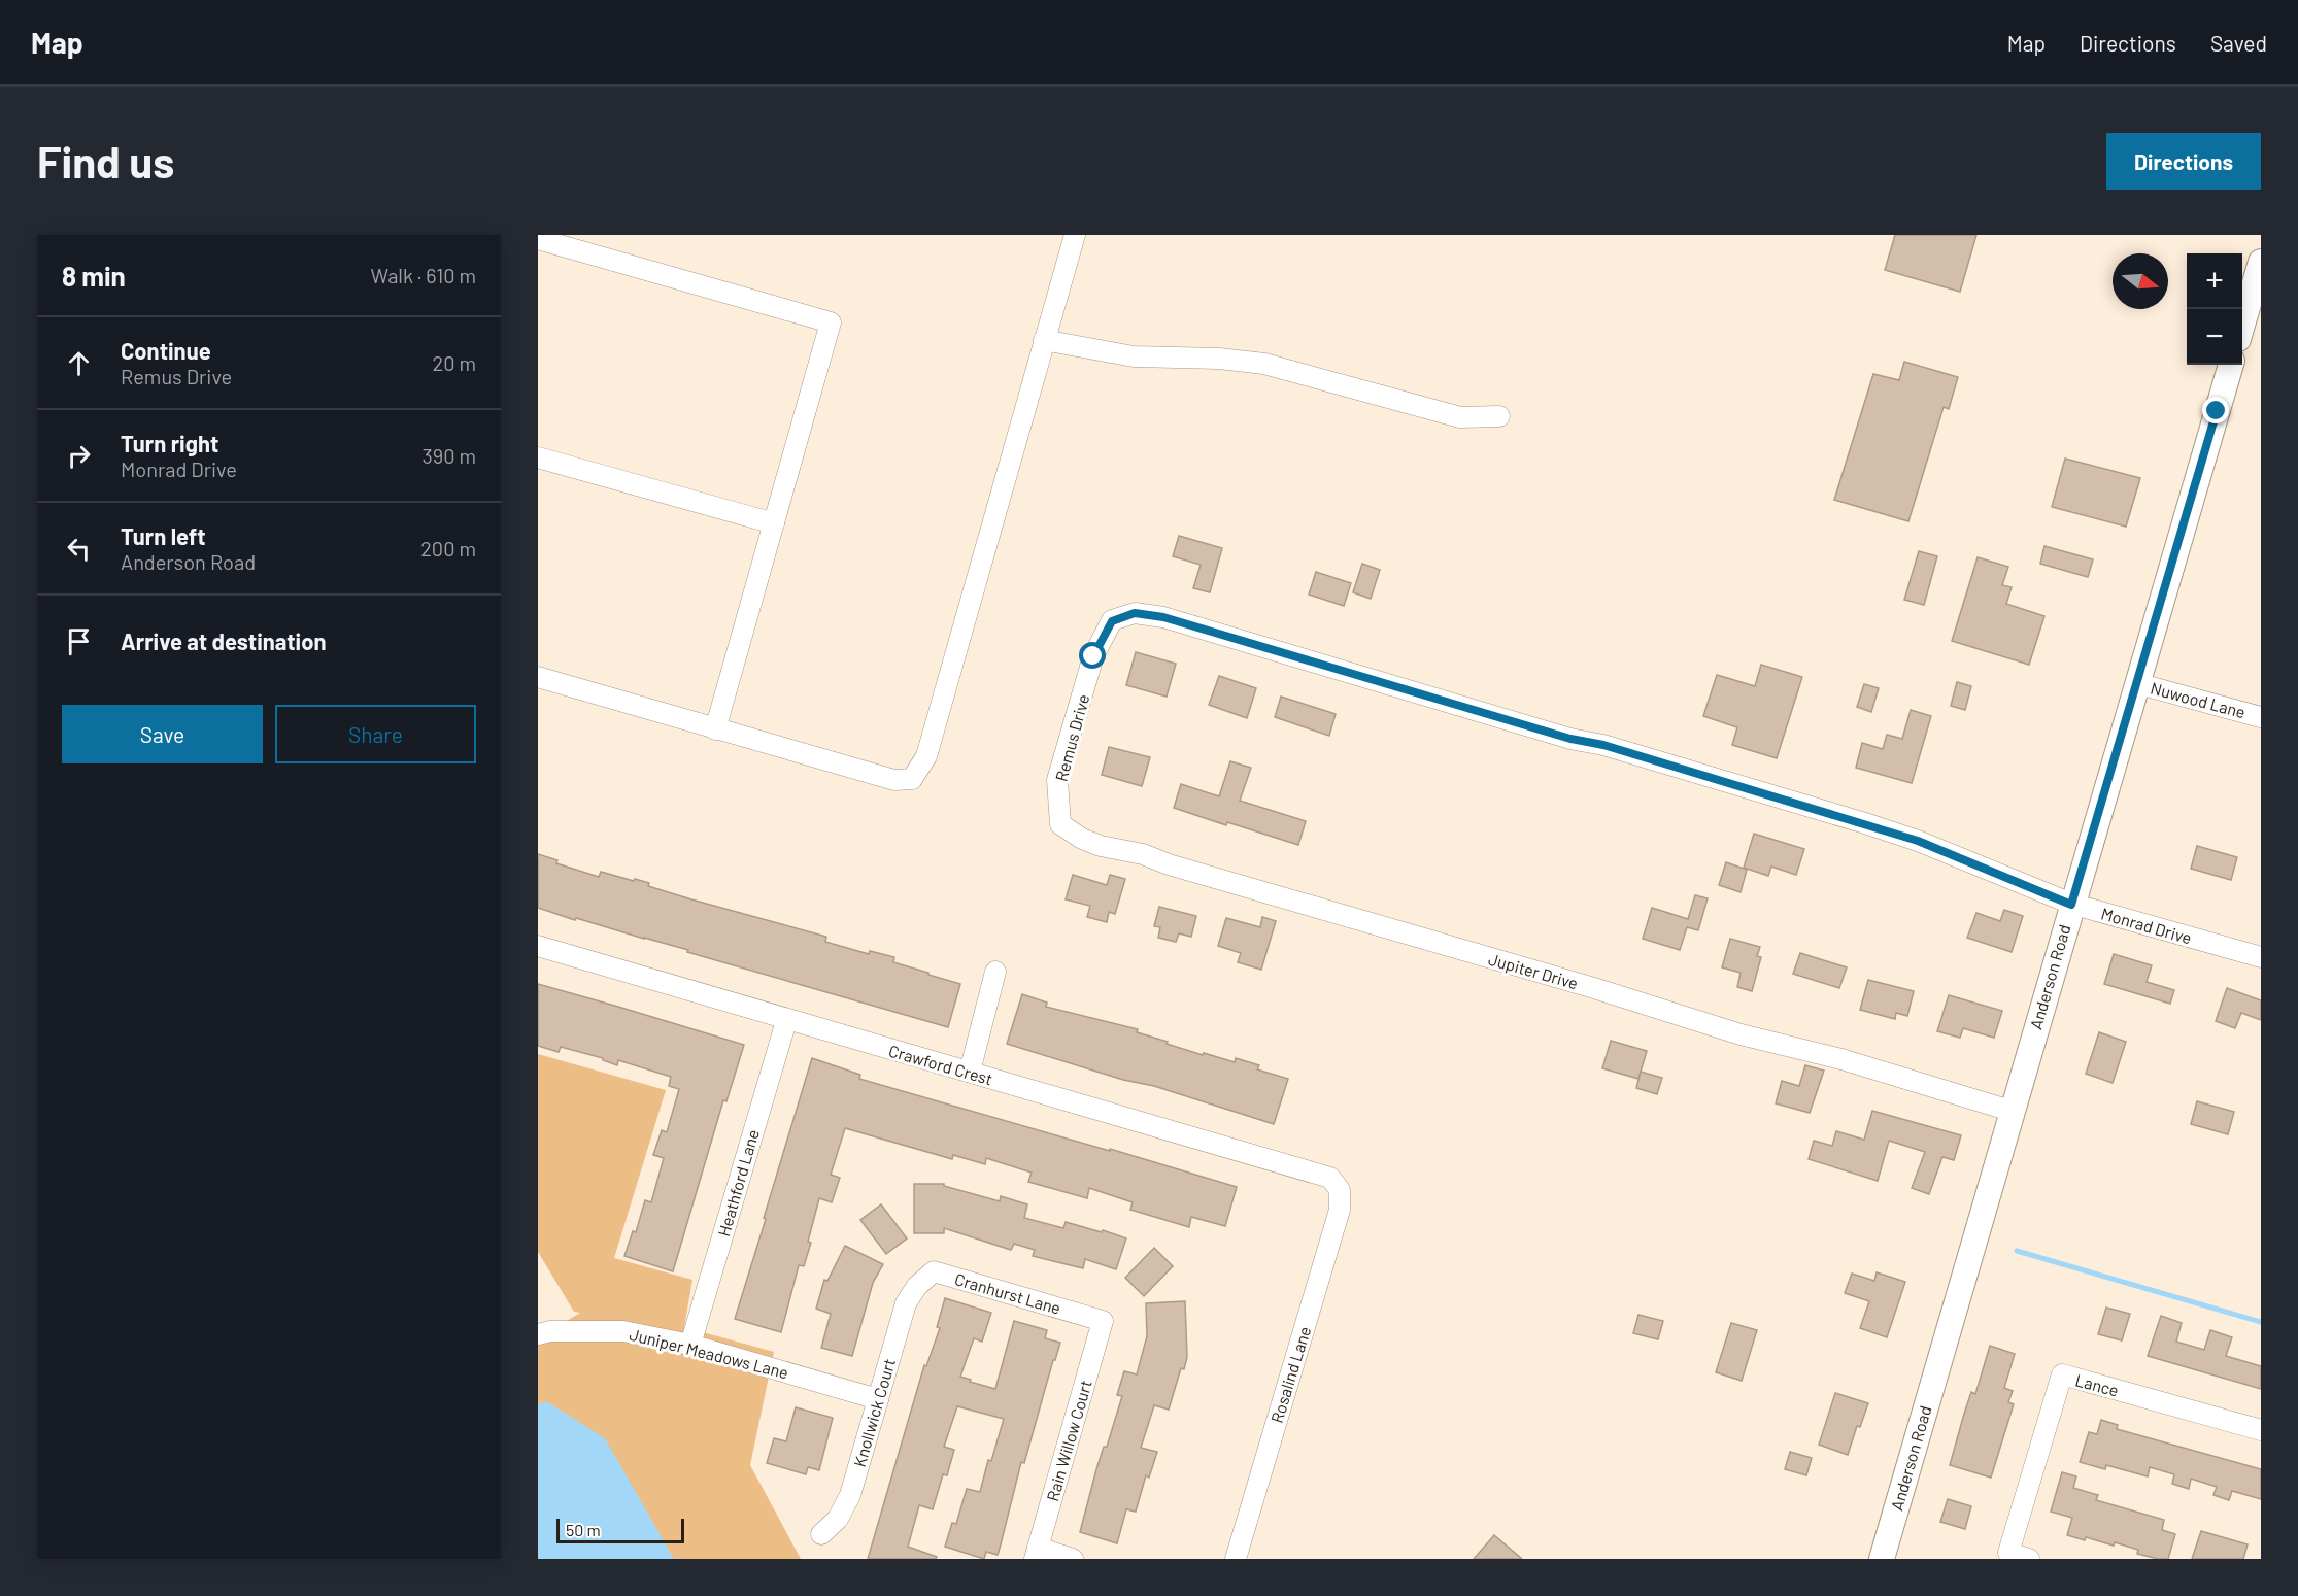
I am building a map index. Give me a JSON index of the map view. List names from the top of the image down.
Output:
{
  "streets": {
    "street": [
      "Nuwood Lane",
      "Remus Drive",
      "Monrad Drive",
      "Jupiter Drive",
      "Anderson Road",
      "Crawford Crest",
      "Heathford Lane",
      "Cranhurst Lane",
      "Juniper Meadows Lane",
      "Rosalind Lane",
      "Lance",
      "Knollwick Court",
      "Rain Willow Court"
    ]
  },
  "crossings": [
    ["Nuwood Lane", "Anderson Road"],
    ["Remus Drive", "Monrad Drive"],
    ["Remus Drive", "Jupiter Drive"],
    ["Monrad Drive", "Anderson Road"],
    ["Jupiter Drive", "Anderson Road"],
    ["Crawford Crest", "Heathford Lane"],
    ["Crawford Crest", "Rosalind Lane"],
    ["Heathford Lane", "Juniper Meadows Lane"],
    ["Cranhurst Lane", "Knollwick Court"],
    ["Cranhurst Lane", "Rain Willow Court"],
    ["Juniper Meadows Lane", "Knollwick Court"]
  ],
  "scale_bar": "50 m",
  "north": "right",
  "page": {
    "header": "Map",
    "nav": ["Map", "Directions", "Saved"],
    "buttons": [
      "Directions",
      ["Save", "Share"]
    ],
    "title": "Find us",
    "heading": ["8 min", "Walk · 610 m"],
    "map_buttons": ["+", "−"],
    "list": [
      ["Continue", "Remus Drive", "20 m"],
      ["Turn right", "Monrad Drive", "390 m"],
      ["Turn left", "Anderson Road", "200 m"],
      "Arrive at destination"
    ],
    "scale": "50 m"
  }
}
